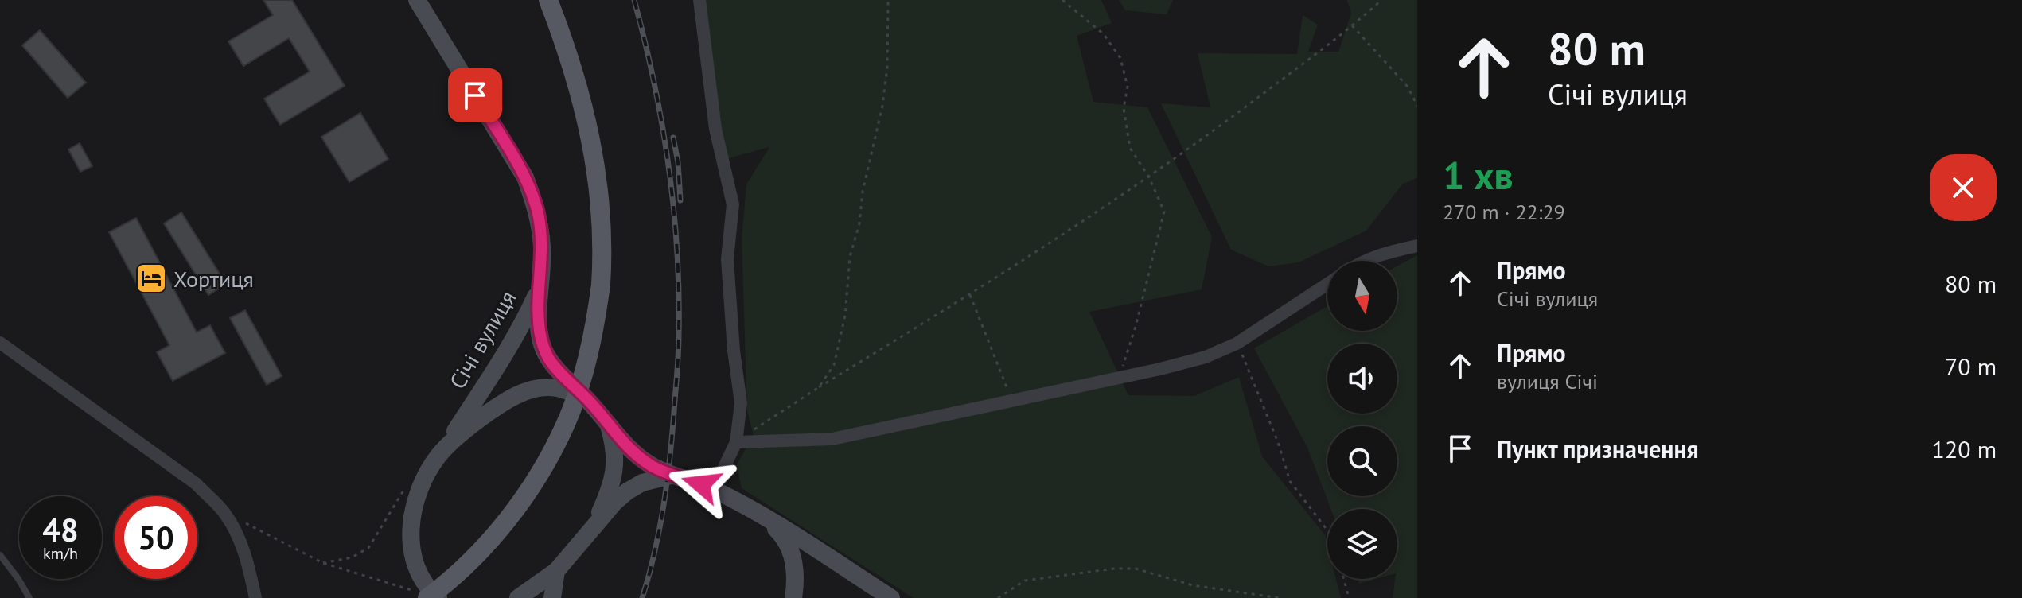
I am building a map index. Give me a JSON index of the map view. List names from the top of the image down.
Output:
{
  "streets": {
    "main road": ["Січі вулиця"]
  },
  "places": {
    "hotel": ["Хортиця"]
  },
  "north": "bottom",
  "page": {
    "turn": ["80 m", "Січі вулиця"],
    "heading": ["1 хв", "270 m · 22:29"],
    "list": [
      {
        "name": "Прямо",
        "note": "Січі вулиця",
        "value": "80 m"
      },
      {
        "name": "Прямо",
        "note": "вулиця Січі",
        "value": "70 m"
      },
      {
        "name": "Пункт призначення",
        "value": "120 m"
      }
    ],
    "speed": "48 km/h",
    "limit": "50"
  }
}
